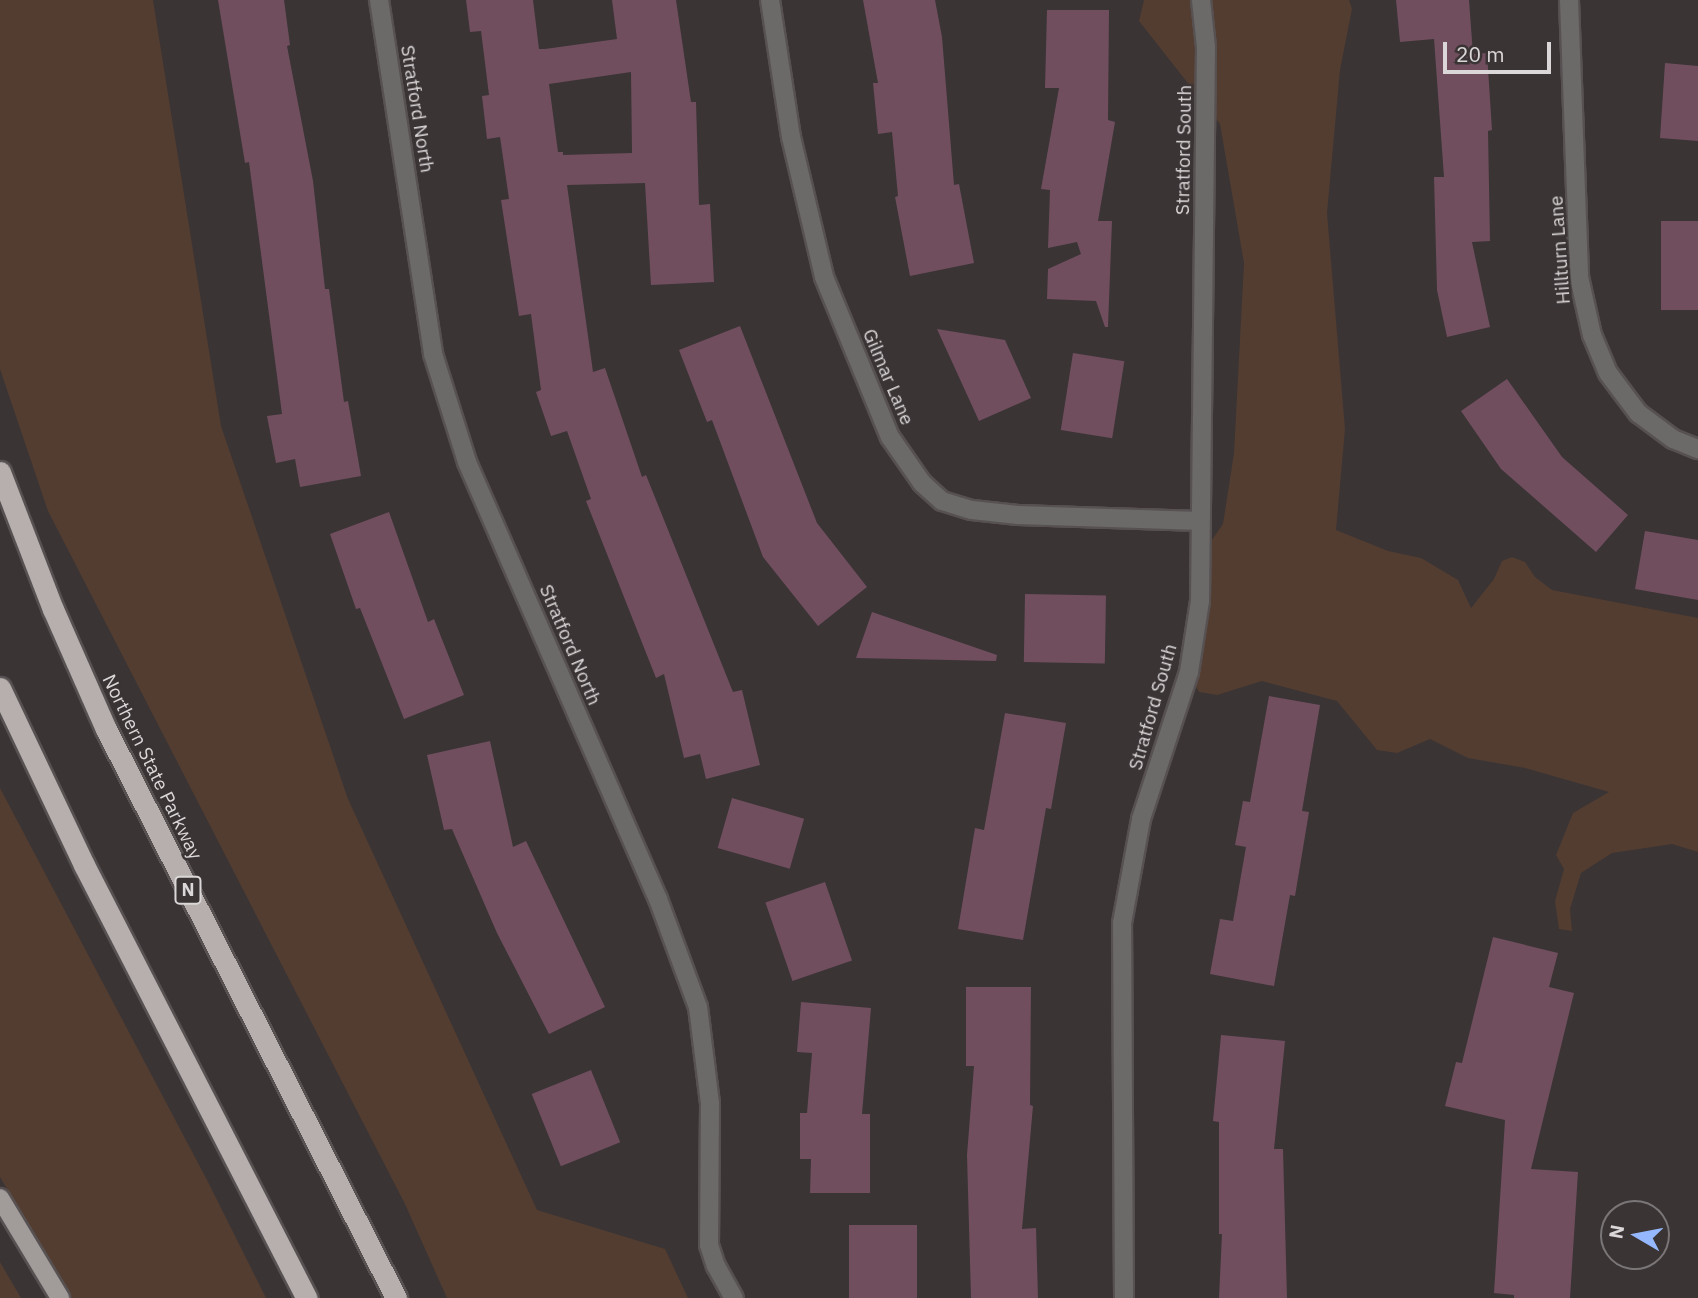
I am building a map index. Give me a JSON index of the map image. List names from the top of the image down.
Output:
{
  "streets": {
    "highway": ["Northern State Parkway", "N"],
    "street": [
      "Stratford North",
      "Stratford South",
      "Hillturn Lane",
      "Gilmar Lane"
    ]
  },
  "crossings": [
    ["Stratford South", "Gilmar Lane"]
  ],
  "scale_bar": "20 m",
  "north": "left"
}
